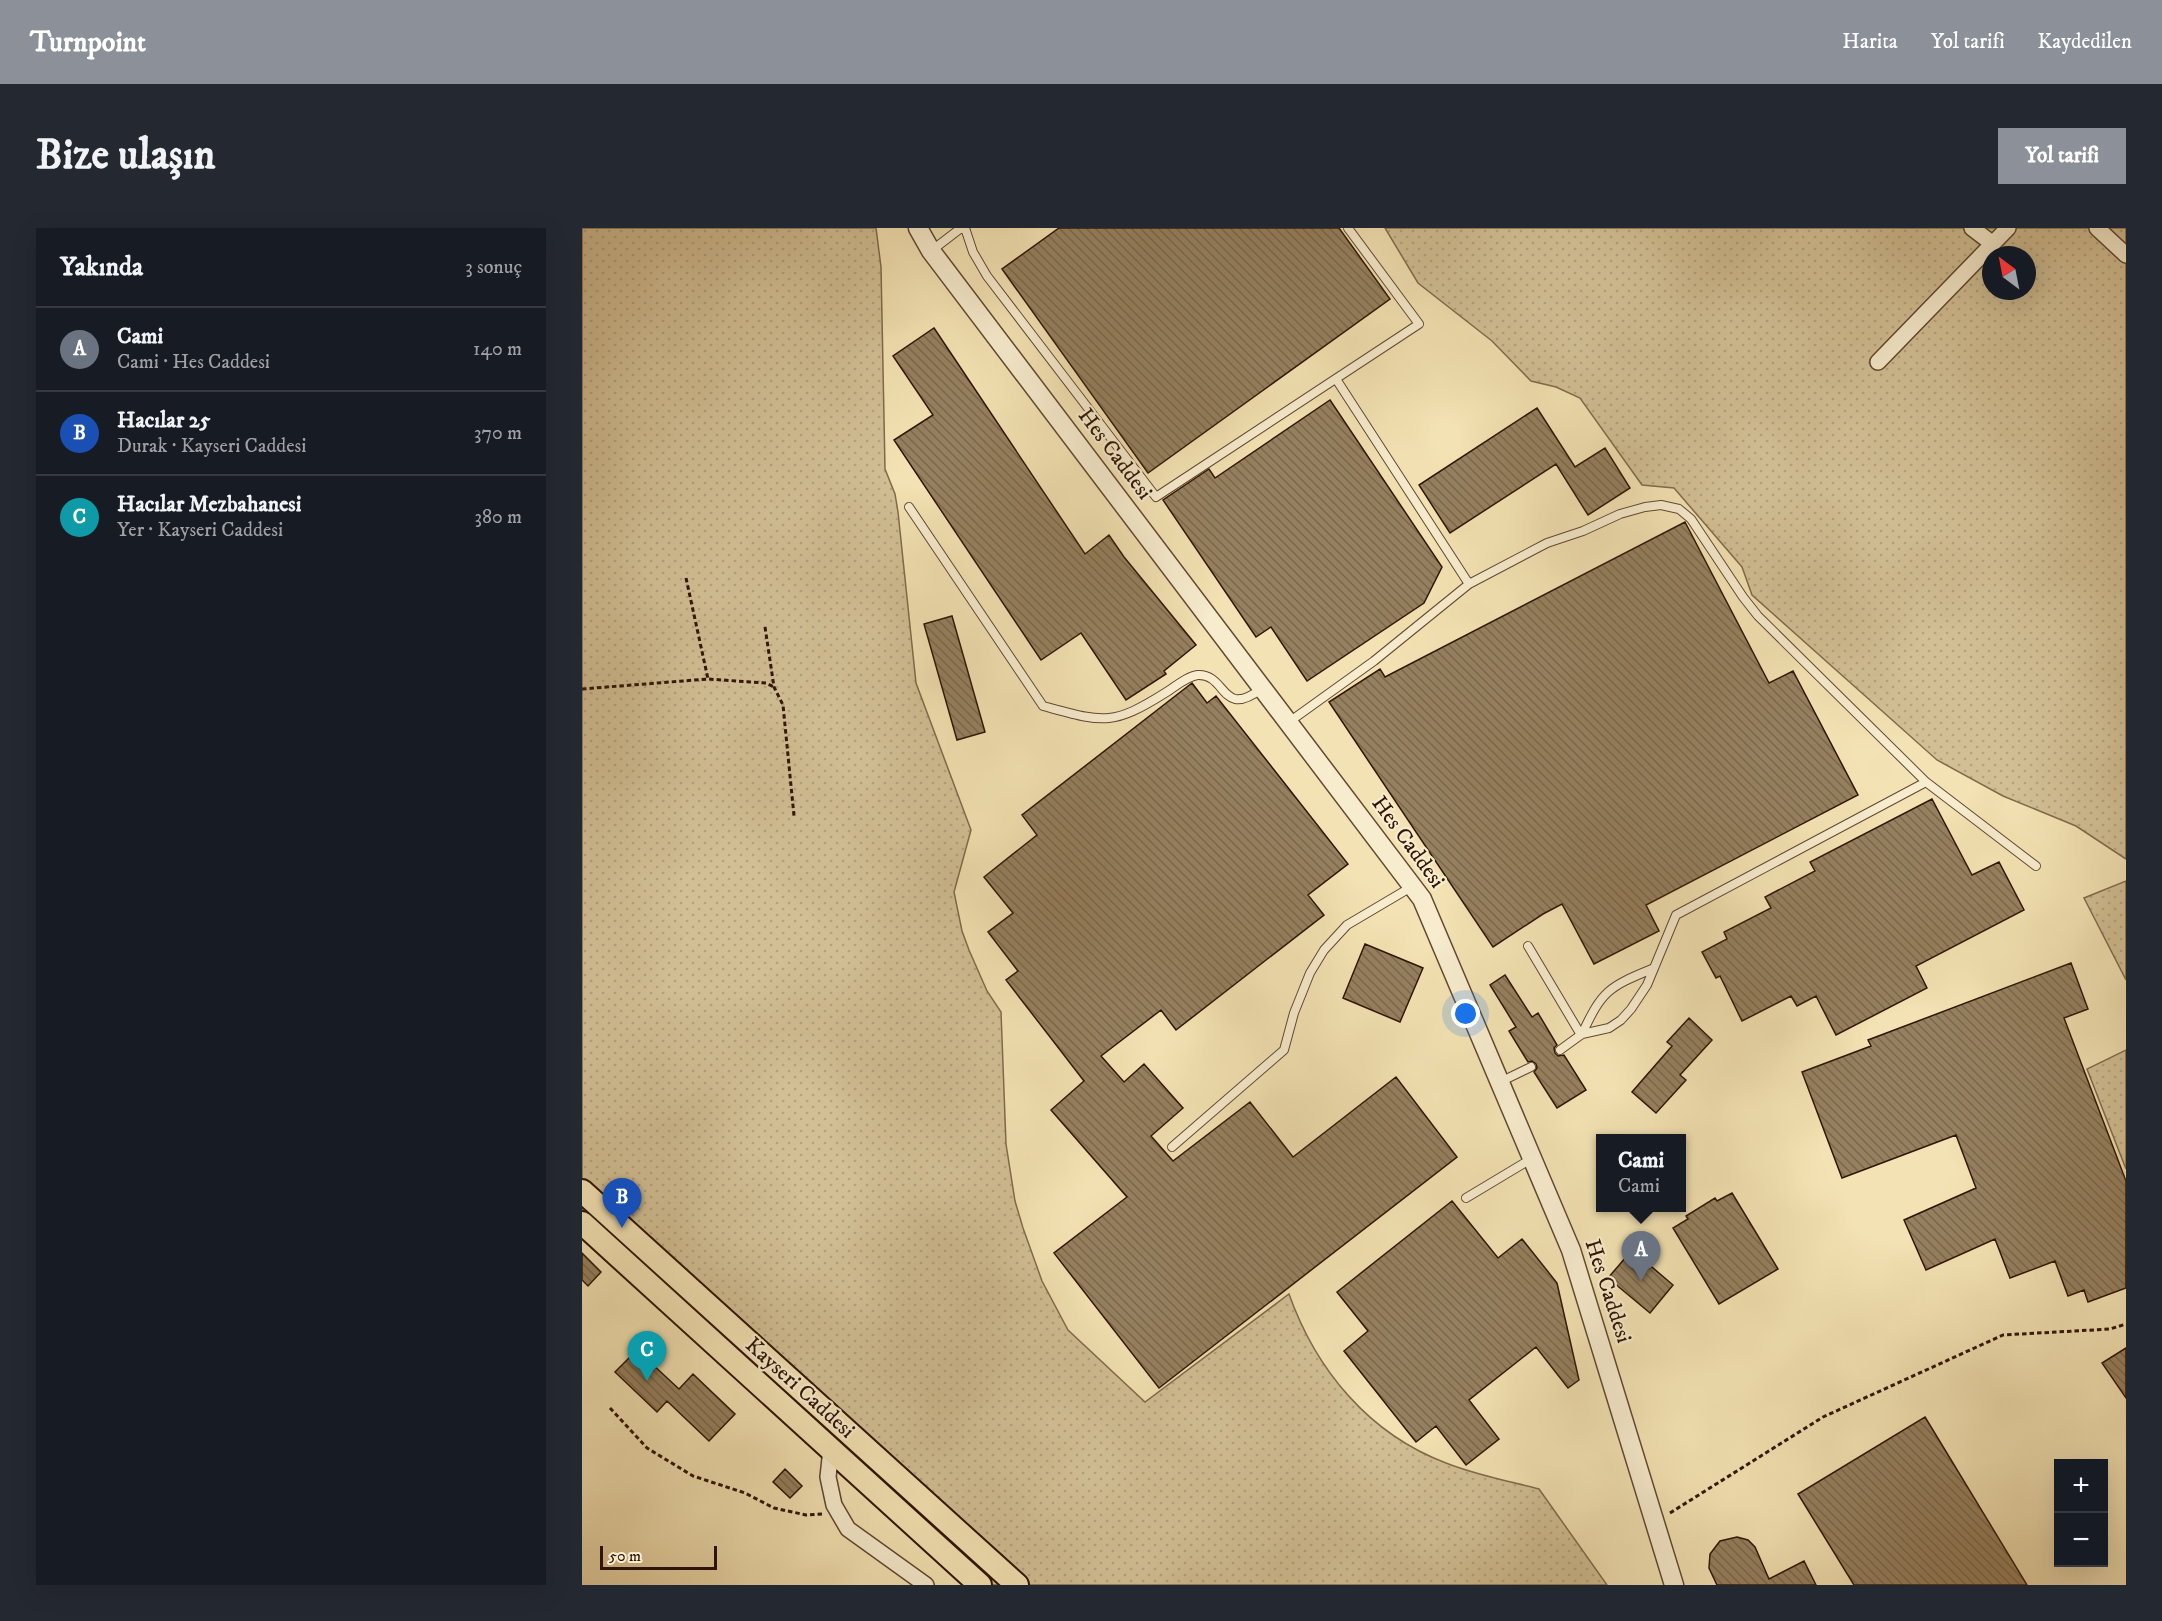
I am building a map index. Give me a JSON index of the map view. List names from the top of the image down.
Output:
{
  "streets": {
    "main road": ["Kayseri Caddesi"],
    "street": ["Hes Caddesi"]
  },
  "scale_bar": "50 m",
  "north": "top left",
  "page": {
    "header": "Turnpoint",
    "nav": ["Harita", "Yol tarifi", "Kaydedilen"],
    "buttons": "Yol tarifi",
    "title": "Bize ulaşın",
    "heading": ["Yakında", "3 sonuç"],
    "list": [
      {
        "mark": "A",
        "name": "Cami",
        "note": "Cami · Hes Caddesi",
        "value": "140 m"
      },
      {
        "mark": "B",
        "name": "Hacılar 25",
        "note": "Durak · Kayseri Caddesi",
        "value": "370 m"
      },
      {
        "mark": "C",
        "name": "Hacılar Mezbahanesi",
        "note": "Yer · Kayseri Caddesi",
        "value": "380 m"
      }
    ],
    "popup": ["Cami", "Cami"],
    "pins": ["B", "A", "C"],
    "map_buttons": ["+", "−"],
    "scale": "50 m"
  }
}
